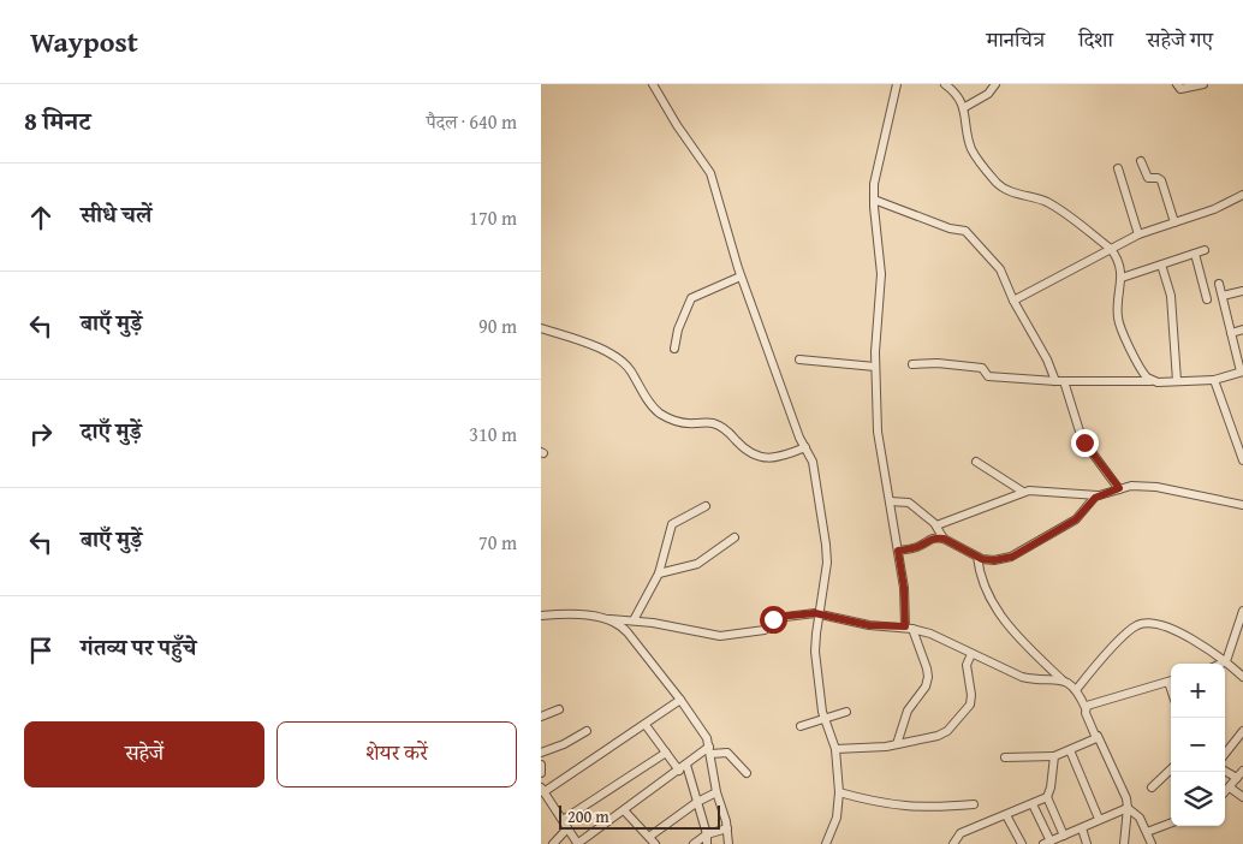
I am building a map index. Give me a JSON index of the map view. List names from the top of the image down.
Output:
{
  "scale_bar": "200 m",
  "page": {
    "header": "Waypost",
    "nav": ["मानचित्र", "दिशा", "सहेजे गए"],
    "heading": ["8 मिनट", "पैदल · 640 m"],
    "list": [
      ["सीधे चलें", "170 m"],
      ["बाएँ मुड़ें", "90 m"],
      ["दाएँ मुड़ें", "310 m"],
      ["बाएँ मुड़ें", "70 m"],
      "गंतव्य पर पहुँचे"
    ],
    "map_buttons": ["+", "−"],
    "buttons": ["सहेजें", "शेयर करें"],
    "scale": "200 m"
  }
}
